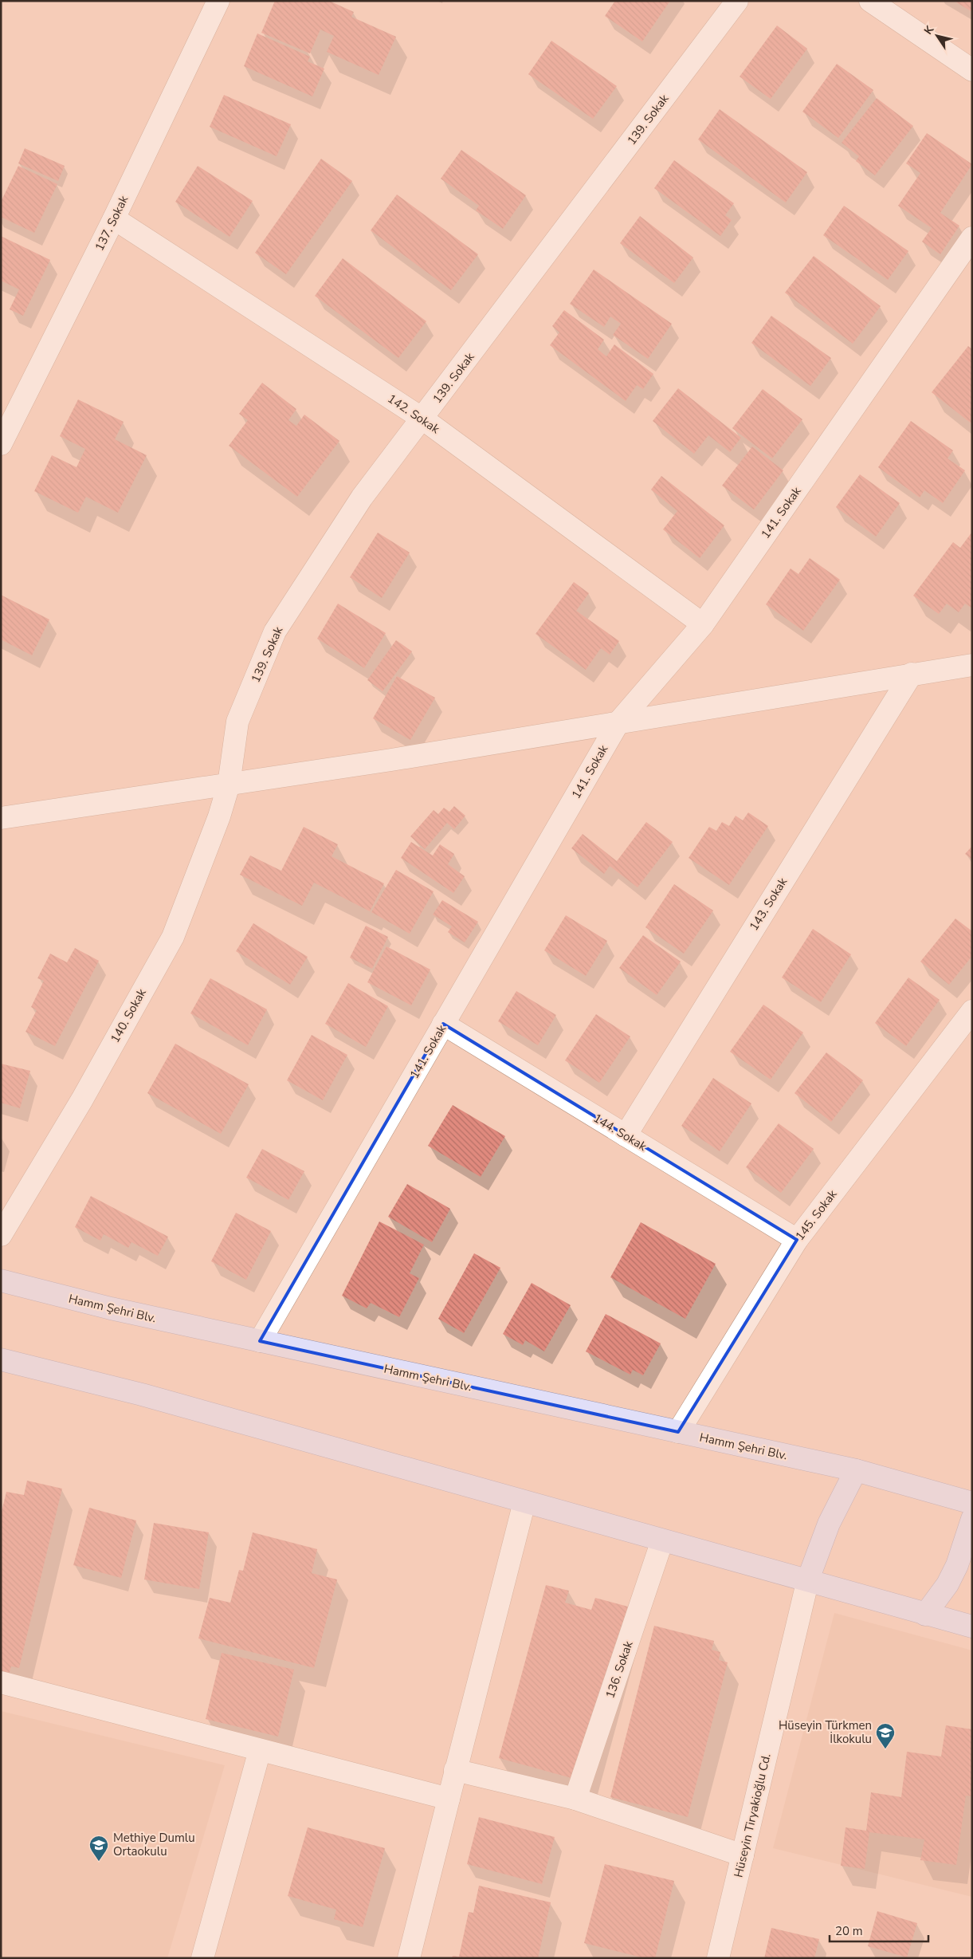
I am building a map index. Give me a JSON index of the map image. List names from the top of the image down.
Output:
{
  "streets": {
    "main road": ["Hamm Şehri Blv."],
    "street": [
      "139. Sokak",
      "137. Sokak",
      "142. Sokak",
      "141. Sokak",
      "143. Sokak",
      "140. Sokak",
      "144. Sokak",
      "145. Sokak",
      "136. Sokak",
      "Hüseyin Tiryakioğlu Cd."
    ]
  },
  "crossings": [
    ["139. Sokak", "142. Sokak"],
    ["139. Sokak", "140. Sokak"],
    ["137. Sokak", "142. Sokak"],
    ["142. Sokak", "141. Sokak"],
    ["141. Sokak", "144. Sokak"],
    ["141. Sokak", "Hamm Şehri Blv."],
    ["143. Sokak", "144. Sokak"],
    ["144. Sokak", "145. Sokak"],
    ["145. Sokak", "Hamm Şehri Blv."]
  ],
  "places": {
    "school or university": ["Hüseyin Türkmen İlkokulu", "Methiye Dumlu Ortaokulu"]
  },
  "scale_bar": "20 m",
  "north": "top left"
}
